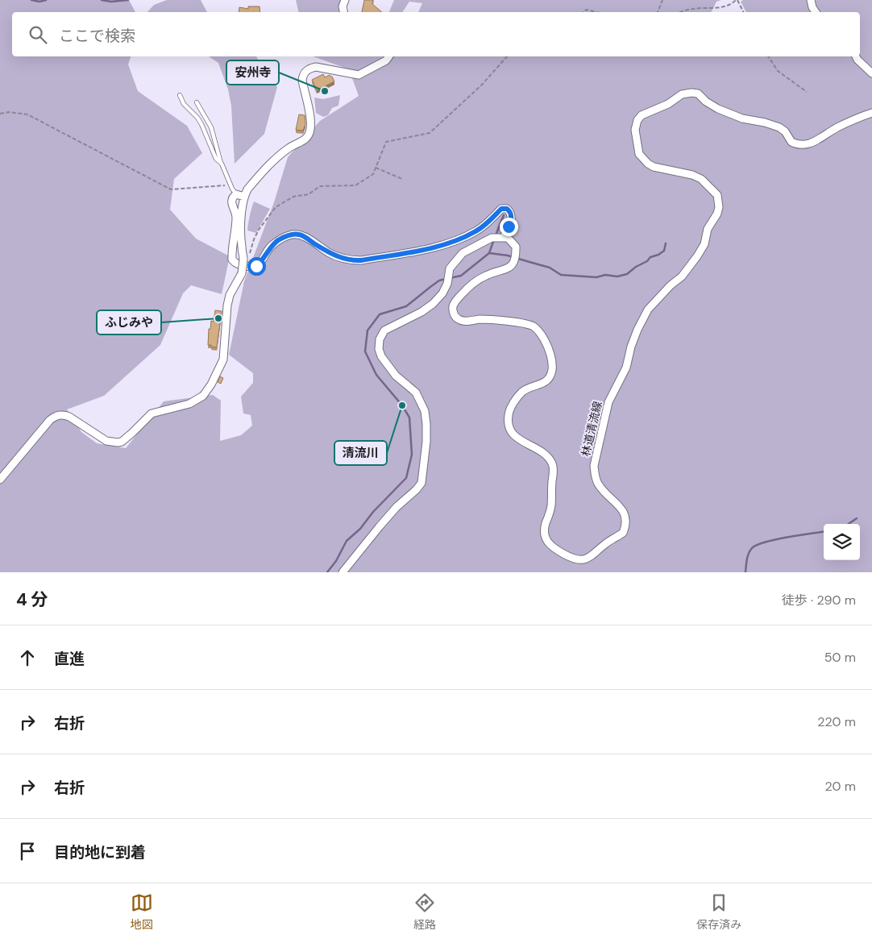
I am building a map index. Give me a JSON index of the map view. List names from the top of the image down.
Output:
{
  "streets": {
    "street": ["林道清流線"]
  },
  "places": ["安州寺", "ふじみや", "清流川"],
  "page": {
    "search": "ここで検索",
    "heading": ["4 分", "徒歩 · 290 m"],
    "list": [
      ["直進", "50 m"],
      ["右折", "220 m"],
      ["右折", "20 m"],
      "目的地に到着"
    ],
    "nav": ["地図", "経路", "保存済み"]
  }
}
